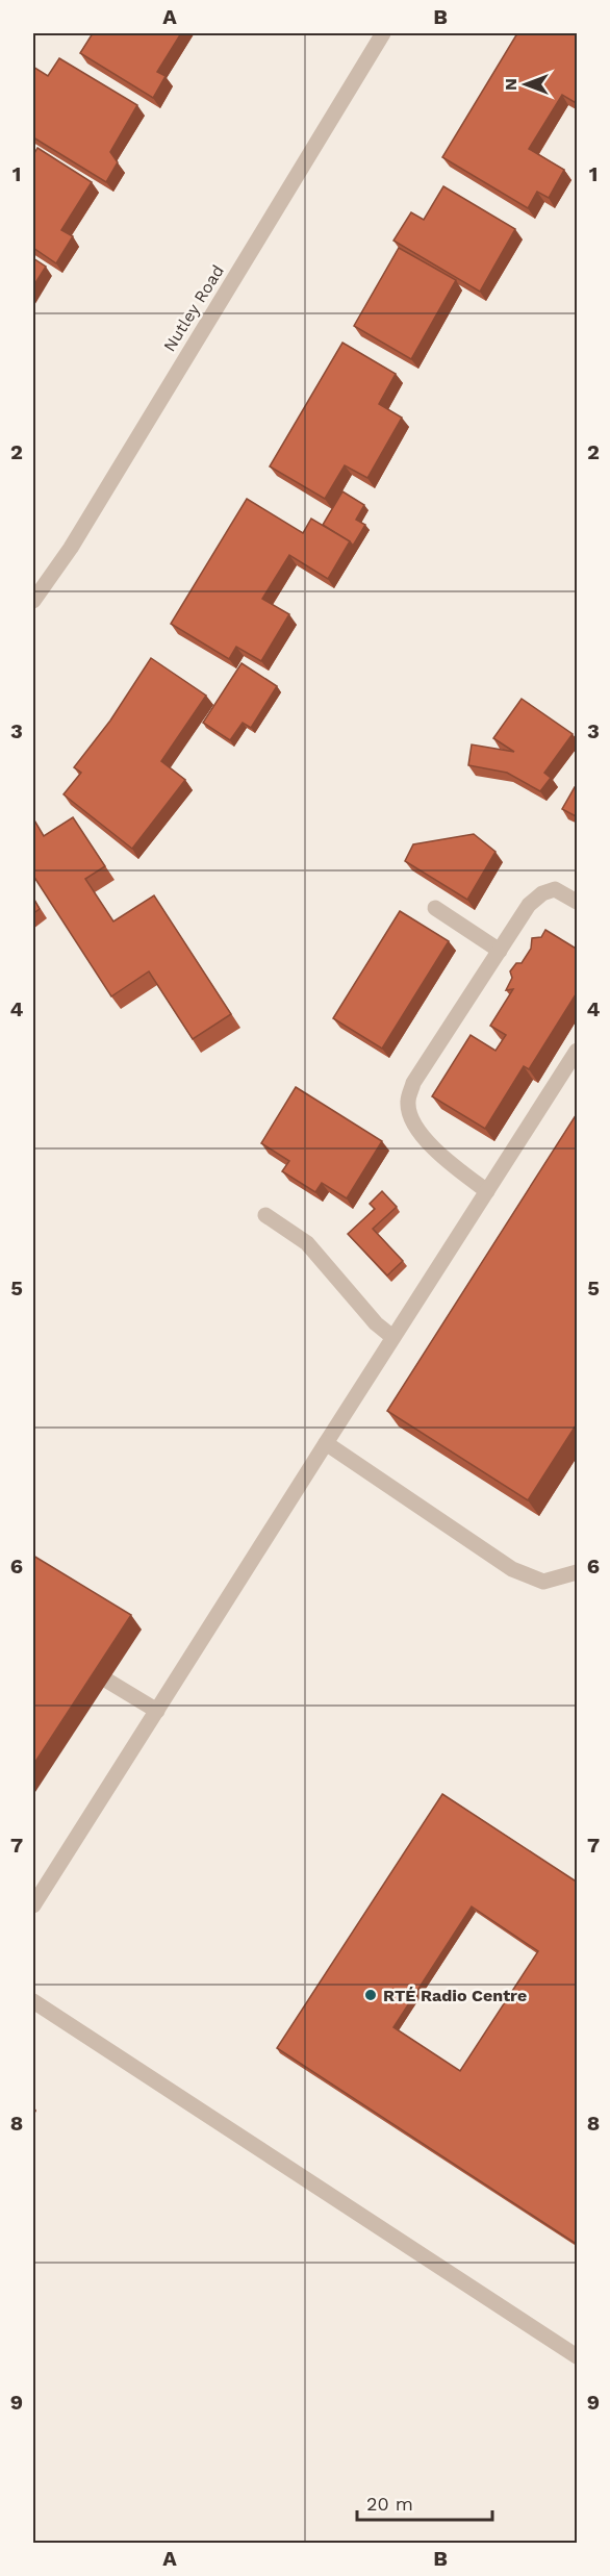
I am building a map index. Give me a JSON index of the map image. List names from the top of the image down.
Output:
{
  "streets": {
    "street": ["Nutley Road"]
  },
  "places": ["RTÉ Radio Centre"],
  "scale_bar": "20 m",
  "north": "left",
  "grid": {
    "columns": ["A", "B"],
    "rows": [
      "1",
      "2",
      "3",
      "4",
      "5",
      "6",
      "7",
      "8",
      "9"
    ]
  }
}
